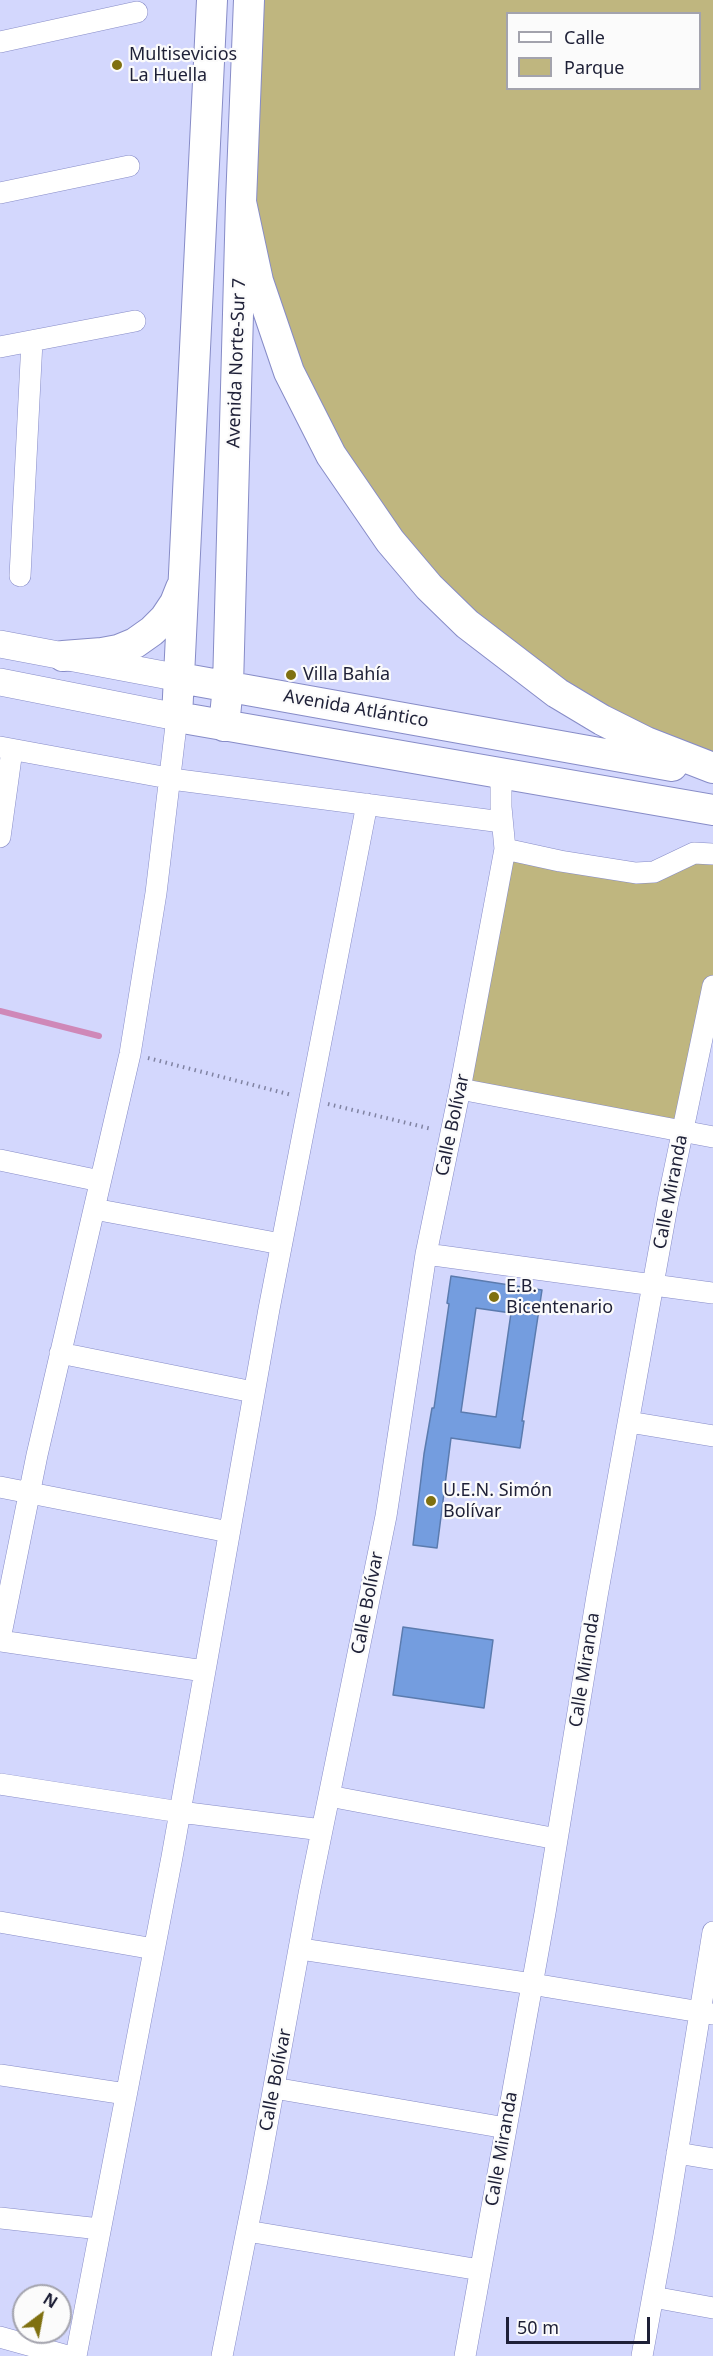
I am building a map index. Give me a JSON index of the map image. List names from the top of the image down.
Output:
{
  "streets": {
    "main road": ["Avenida Norte-Sur 7", "Avenida Atlántico"],
    "street": ["Calle Bolívar", "Calle Miranda"]
  },
  "crossings": [
    ["Avenida Norte-Sur 7", "Avenida Atlántico"]
  ],
  "places": [
    "Multisevicios La Huella",
    "Villa Bahía",
    "E.B. Bicentenario",
    "U.E.N. Simón Bolívar"
  ],
  "legend": ["Calle", "Parque"],
  "scale_bar": "50 m",
  "north": "top right"
}
